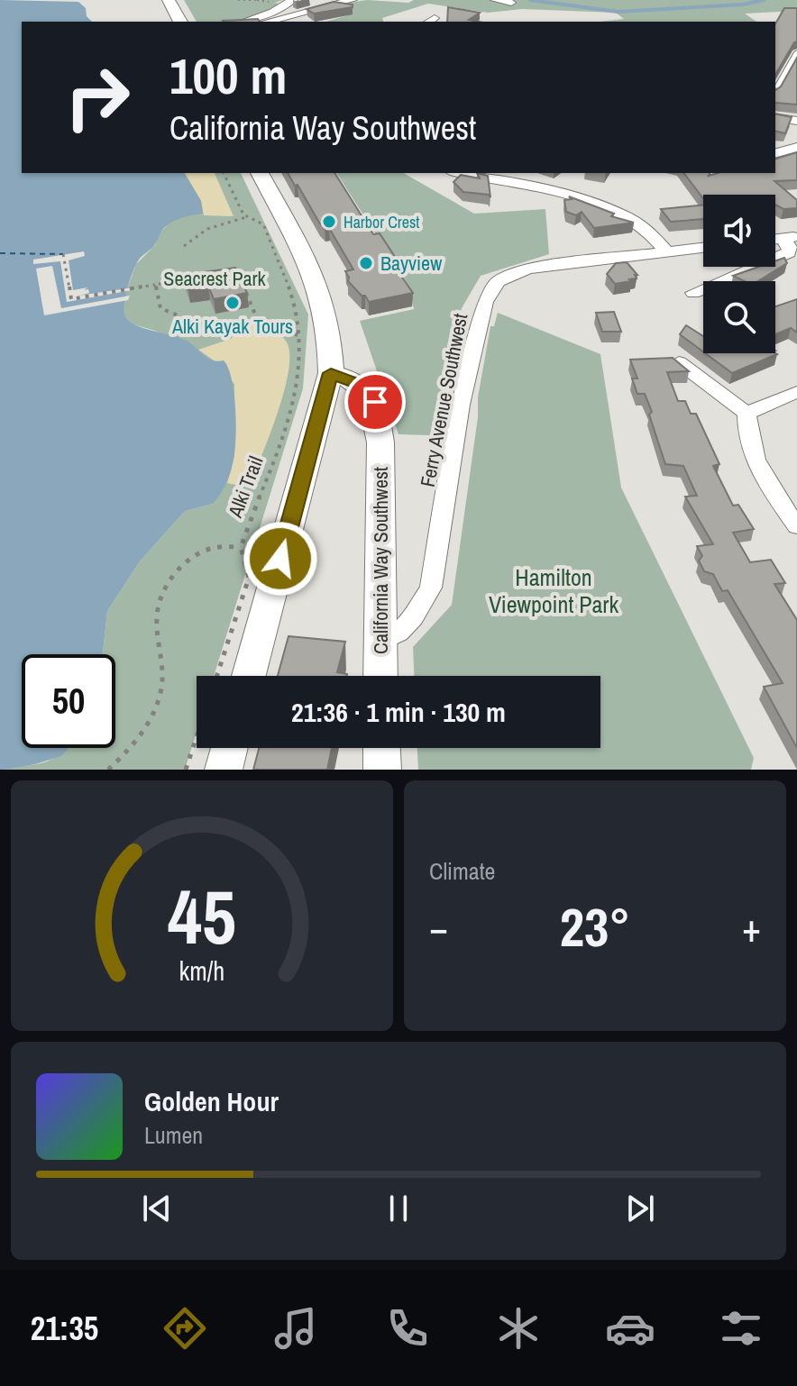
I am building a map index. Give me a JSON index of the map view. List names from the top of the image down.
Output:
{
  "streets": {
    "main road": ["California Way Southwest"],
    "street": ["Ferry Avenue Southwest"],
    "path": ["Alki Trail"]
  },
  "crossings": [
    ["Ferry Avenue Southwest", "California Way Southwest"]
  ],
  "parks": ["Seacrest Park", "Hamilton Viewpoint Park"],
  "places": ["Harbor Crest", "Bayview", "Alki Kayak Tours"],
  "page": {
    "turn": ["100 m", "California Way Southwest"],
    "limit": "50",
    "trip": "21:36 · 1 min · 130 m",
    "tile": "Climate",
    "heat": ["−", "23°", "+"],
    "song": ["Golden Hour", "Lumen"],
    "tabs": "21:35",
    "gauge": ["45", "km/h"]
  }
}
